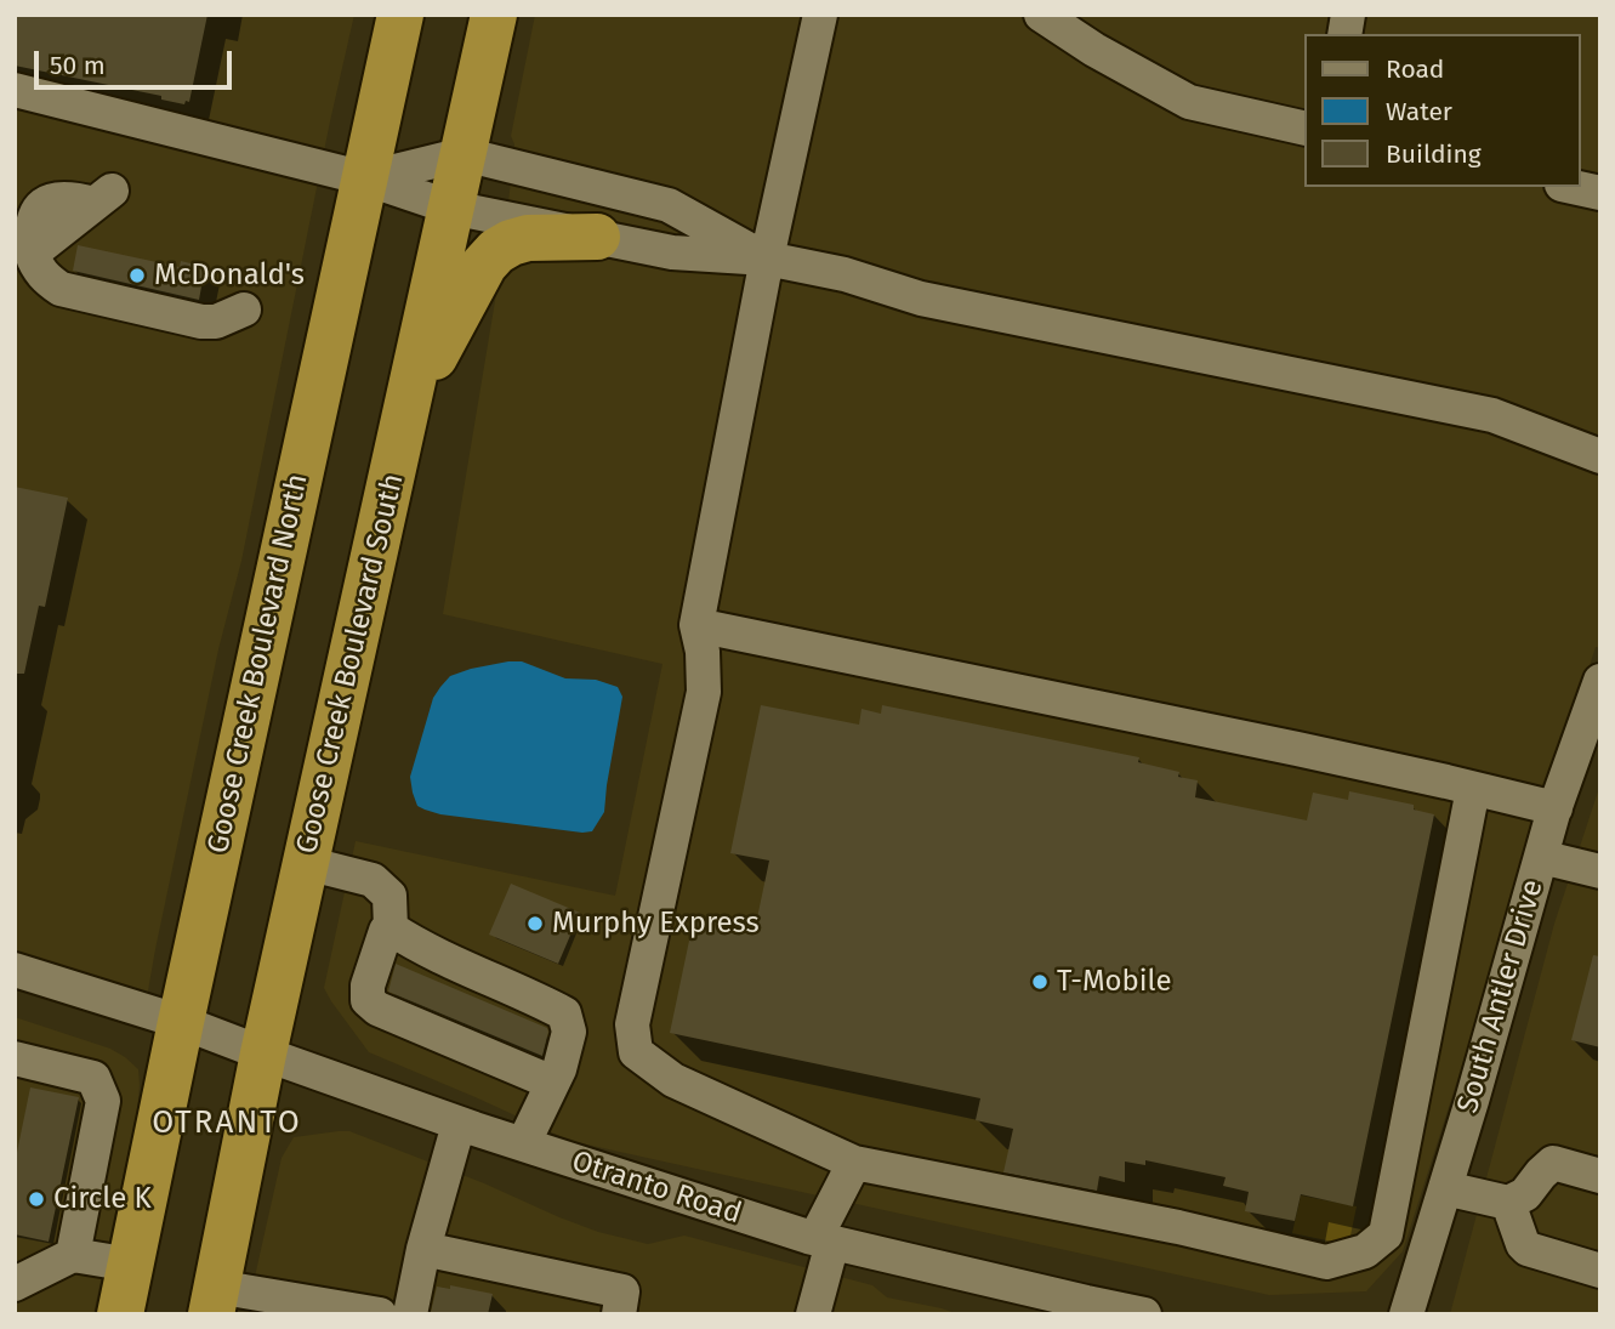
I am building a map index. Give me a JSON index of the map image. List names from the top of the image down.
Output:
{
  "streets": {
    "highway": ["Goose Creek Boulevard North", "Goose Creek Boulevard South"],
    "street": ["South Antler Drive", "Otranto Road"]
  },
  "crossings": [
    ["Goose Creek Boulevard North", "Otranto Road"],
    ["Goose Creek Boulevard South", "Otranto Road"]
  ],
  "districts": ["OTRANTO"],
  "places": [
    "McDonald's",
    "Murphy Express",
    "T-Mobile",
    "Circle K"
  ],
  "legend": ["Road", "Water", "Building"],
  "scale_bar": "50 m"
}
